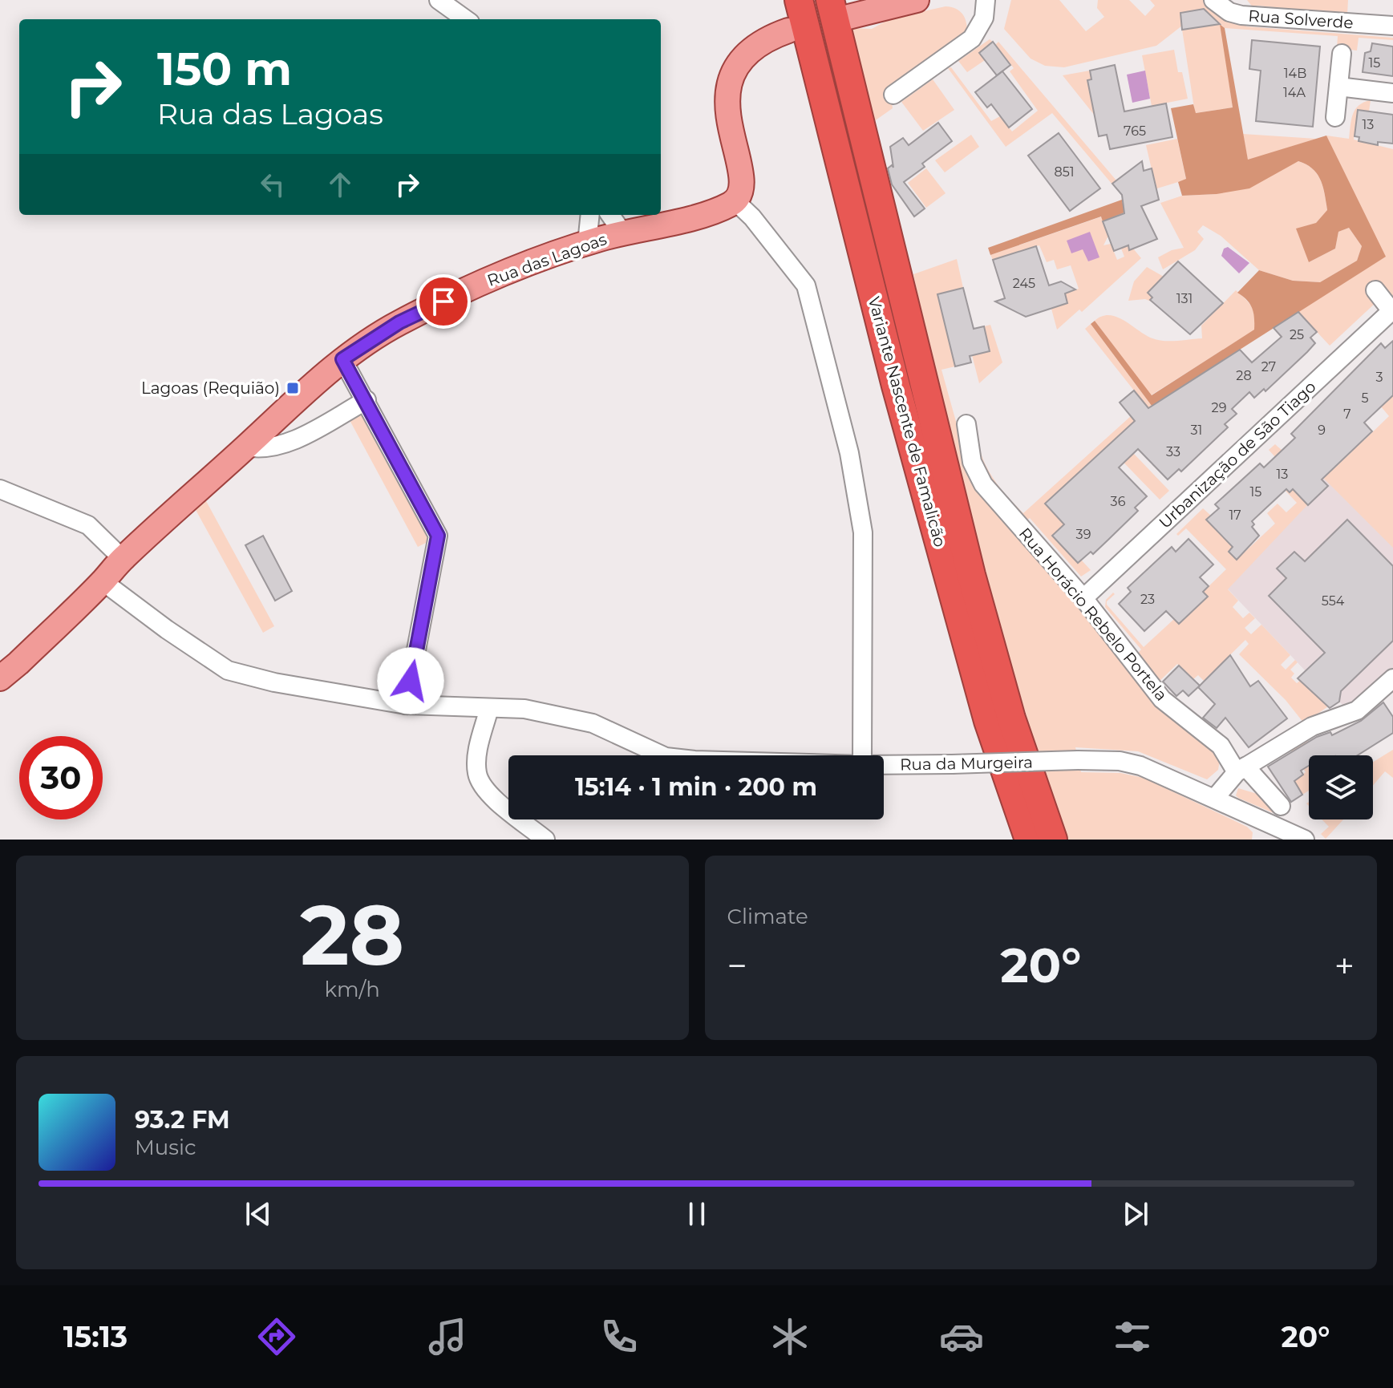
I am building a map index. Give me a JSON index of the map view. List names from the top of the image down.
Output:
{
  "streets": {
    "highway": ["Variante Nascente de Famalicão"],
    "main road": ["Rua das Lagoas"],
    "street": [
      "Rua Solverde",
      "Urbanização de São Tiago",
      "Rua Horácio Rebelo Portela",
      "Rua da Murgeira"
    ]
  },
  "crossings": [
    ["Rua das Lagoas", "Rua da Murgeira"],
    ["Urbanização de São Tiago", "Rua Horácio Rebelo Portela"]
  ],
  "places": {
    "transit": ["Lagoas (Requião)"]
  },
  "house_numbers": [
    "15",
    "14B",
    "14A",
    "13",
    "765",
    "851",
    "245",
    "131",
    "25",
    "27",
    "28",
    "3",
    "5",
    "29",
    "7",
    "31",
    "9",
    "33",
    "13",
    "15",
    "36",
    "17",
    "39",
    "23",
    "554"
  ],
  "page": {
    "turn": ["150 m", "Rua das Lagoas"],
    "limit": "30",
    "trip": "15:14 · 1 min · 200 m",
    "tile": [
      ["28", "km/h"],
      "Climate"
    ],
    "heat": ["−", "20°", "+"],
    "song": ["93.2 FM", "Music"],
    "tabs": ["15:13", "20°"]
  }
}
